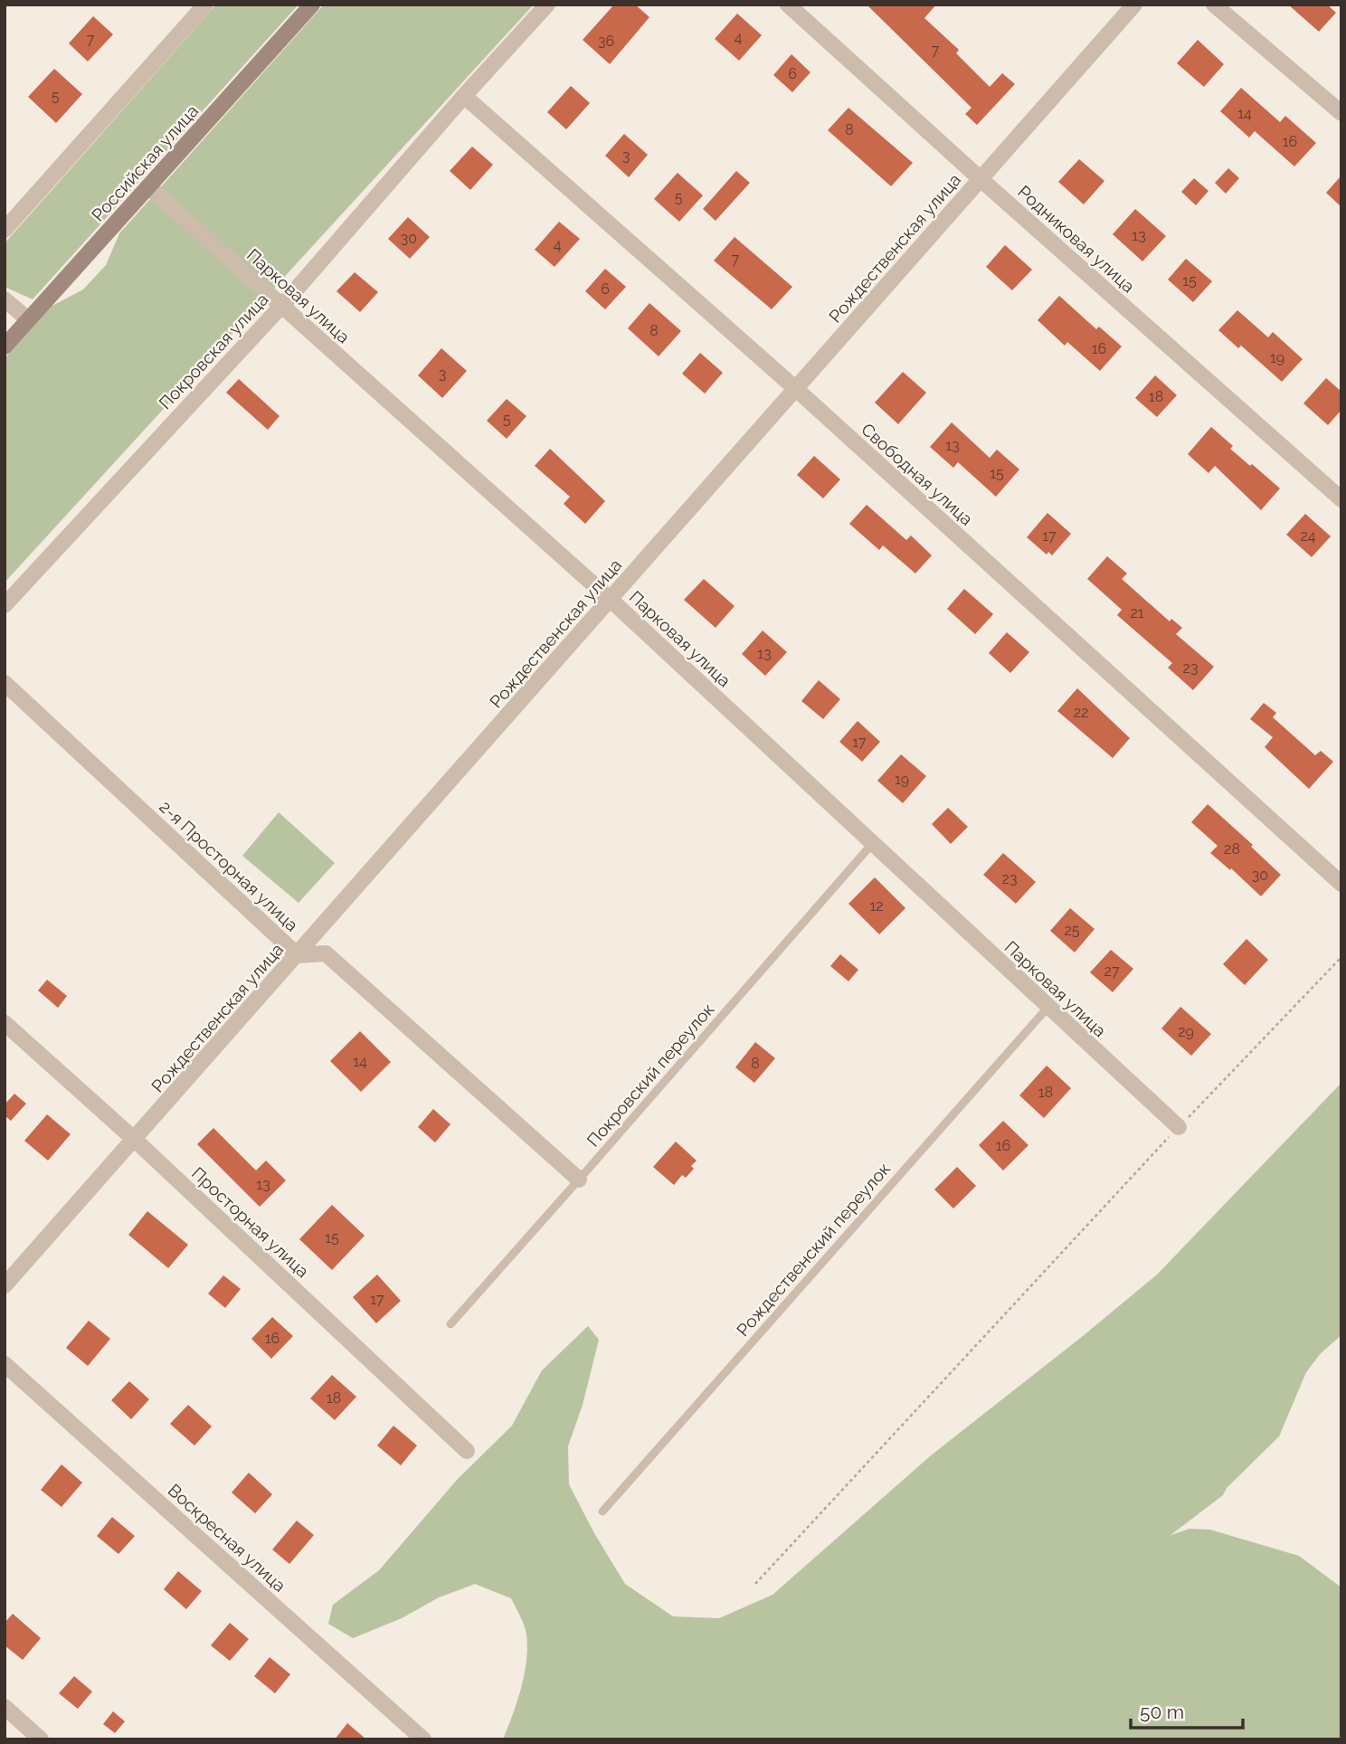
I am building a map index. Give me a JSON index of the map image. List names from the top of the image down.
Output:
{
  "streets": {
    "main road": ["Российская улица"],
    "street": [
      "Родниковая улица",
      "Рождественская улица",
      "Парковая улица",
      "Покровская улица",
      "Свободная улица",
      "2-я Просторная улица",
      "Просторная улица",
      "Воскресная улица"
    ],
    "lane": ["Покровский переулок", "Рождественский переулок"]
  },
  "crossings": [
    ["Российская улица", "Парковая улица"],
    ["Родниковая улица", "Рождественская улица"],
    ["Рождественская улица", "Парковая улица"],
    ["Рождественская улица", "Свободная улица"],
    ["Рождественская улица", "2-я Просторная улица"],
    ["Рождественская улица", "Просторная улица"],
    ["Парковая улица", "Покровская улица"],
    ["Парковая улица", "Покровский переулок"],
    ["Парковая улица", "Рождественский переулок"],
    ["Покровская улица", "Свободная улица"],
    ["2-я Просторная улица", "Покровский переулок"]
  ],
  "house_numbers": [
    "4",
    "7",
    "36",
    "7",
    "6",
    "5",
    "14",
    "8",
    "16",
    "3",
    "5",
    "13",
    "30",
    "4",
    "7",
    "15",
    "6",
    "8",
    "16",
    "19",
    "3",
    "18",
    "5",
    "13",
    "15",
    "17",
    "24",
    "21",
    "13",
    "23",
    "22",
    "17",
    "19",
    "28",
    "30",
    "23",
    "12",
    "25",
    "27",
    "29",
    "14",
    "8",
    "18",
    "16",
    "13",
    "15",
    "17",
    "16",
    "18"
  ],
  "scale_bar": "50 m"
}
